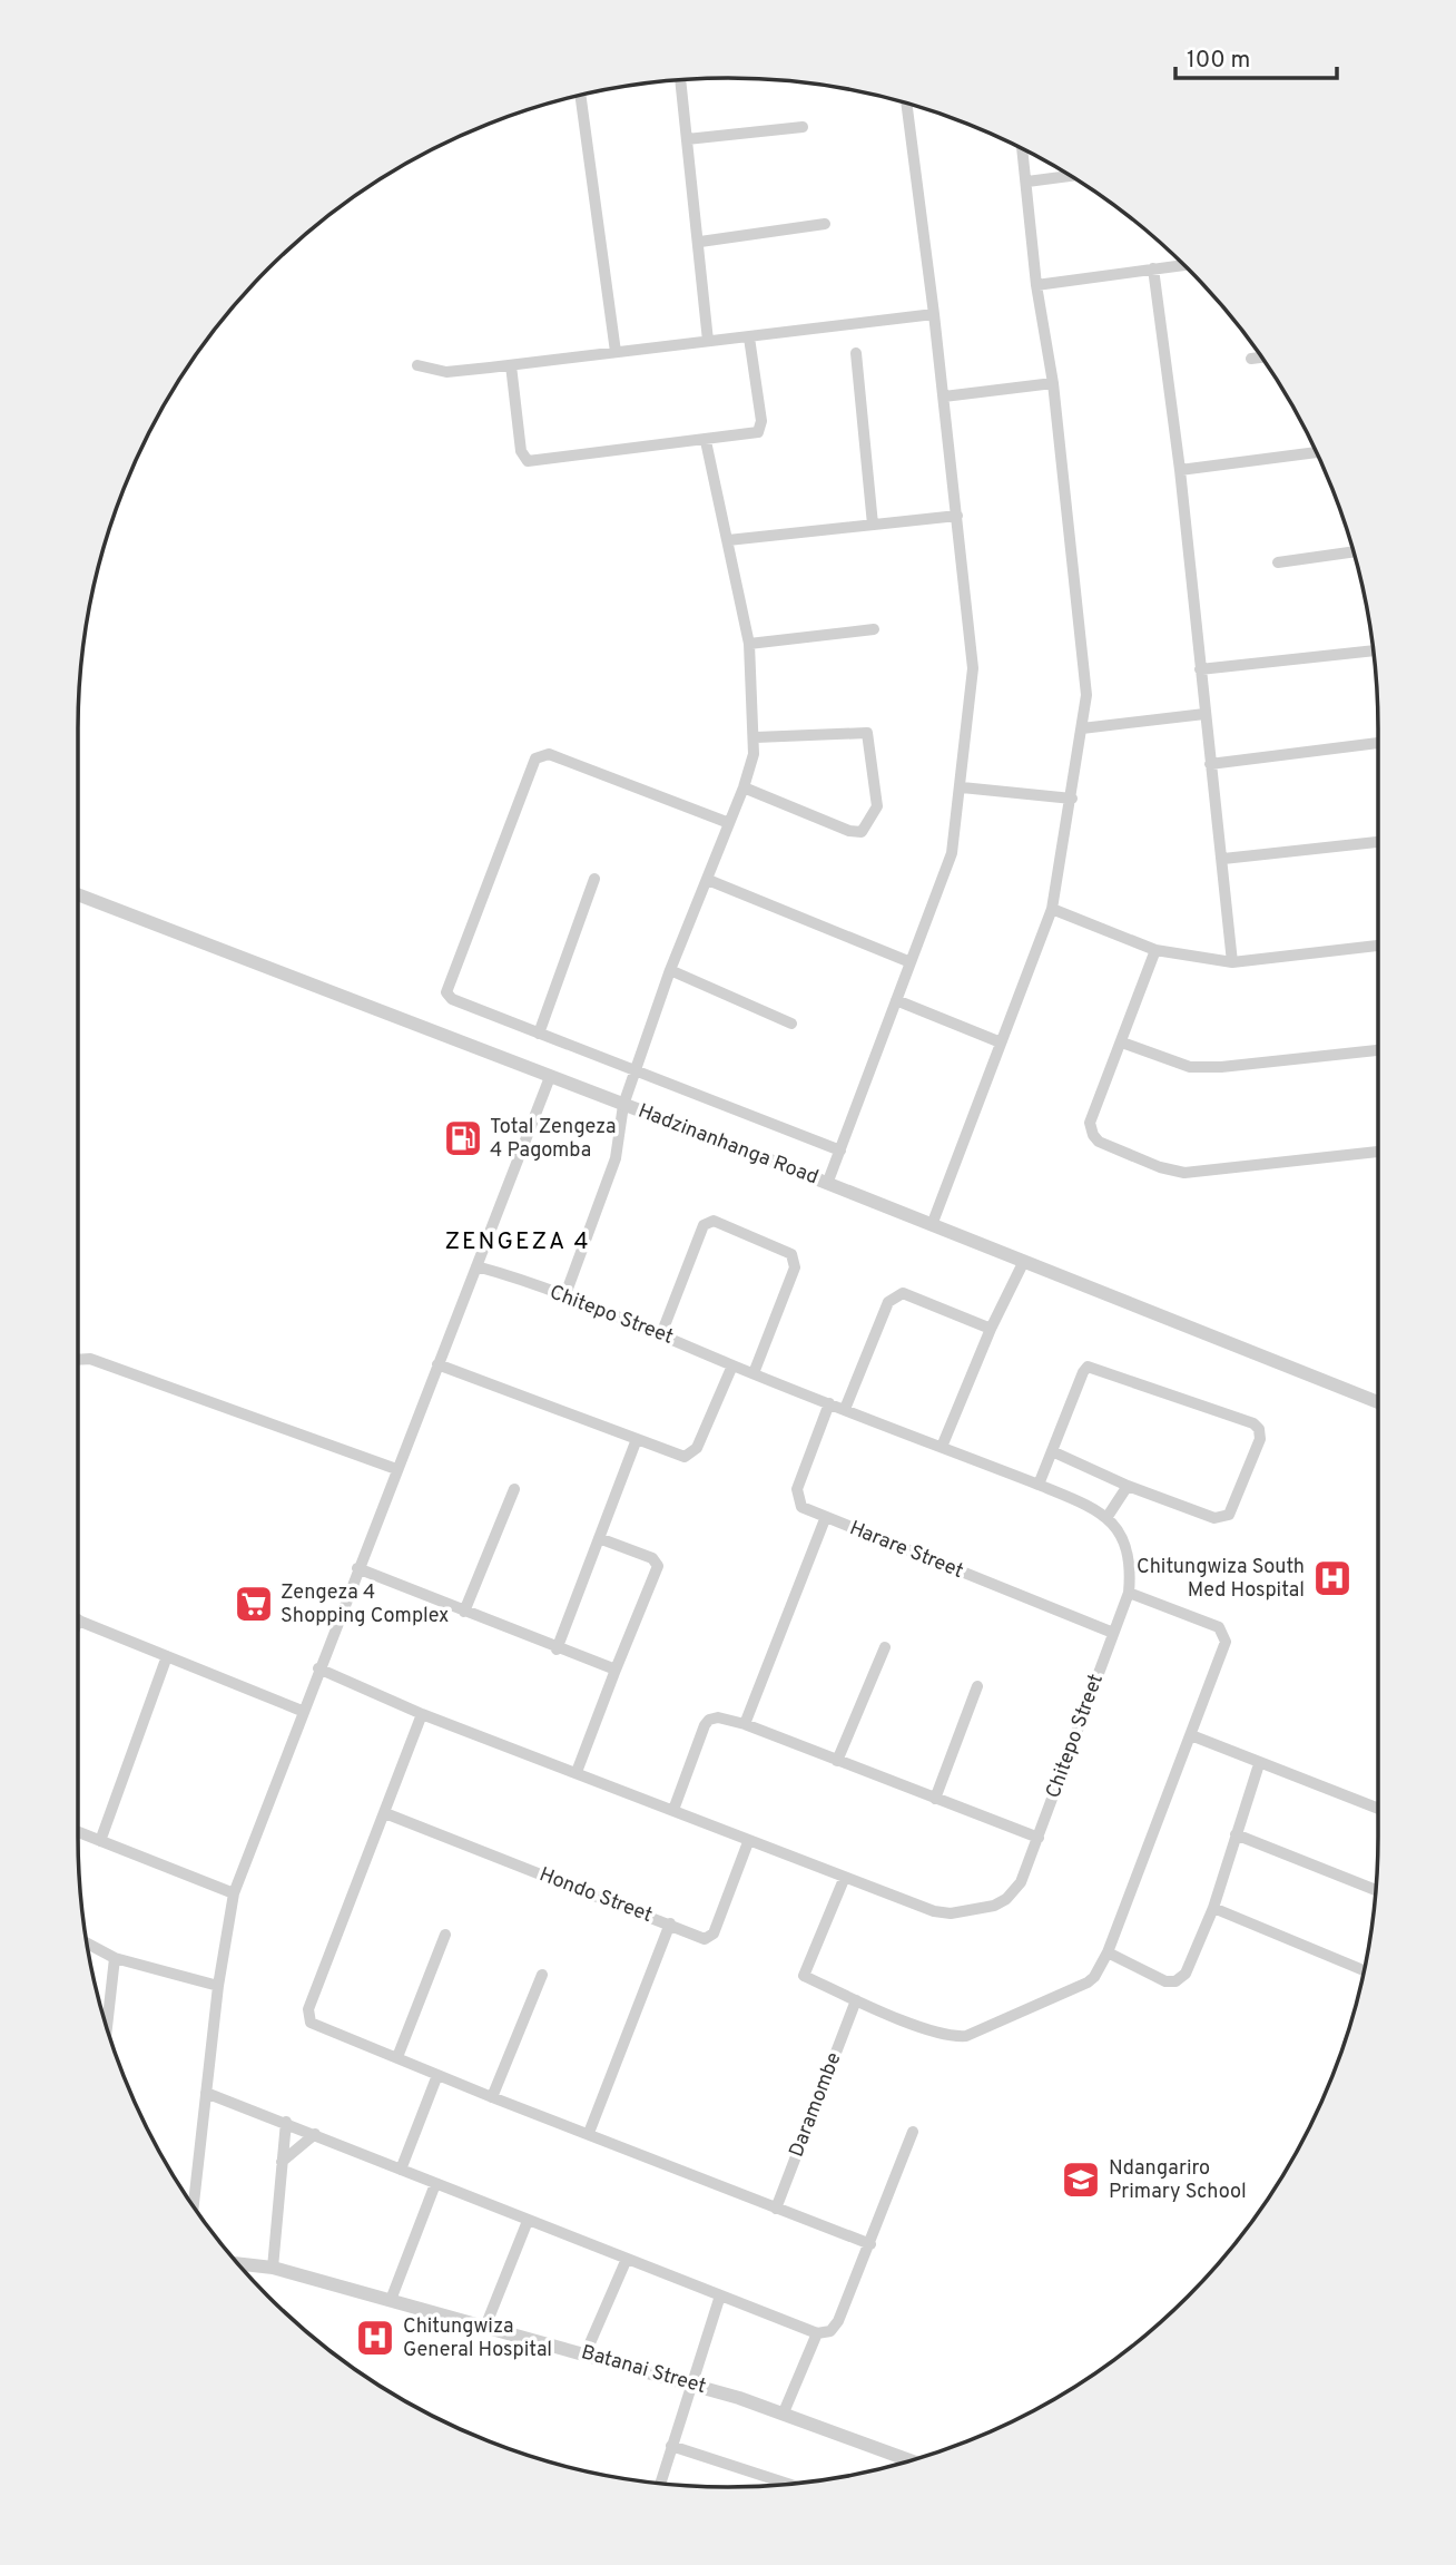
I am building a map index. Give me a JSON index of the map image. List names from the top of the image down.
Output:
{
  "streets": {
    "street": [
      "Hadzinanhanga Road",
      "Chitepo Street",
      "Harare Street",
      "Hondo Street",
      "Daramombe",
      "Batanai Street"
    ]
  },
  "crossings": [
    ["Chitepo Street", "Harare Street"],
    ["Chitepo Street", "Hondo Street"]
  ],
  "districts": ["ZENGEZA 4"],
  "places": {
    "fuel station": ["Total Zengeza 4 Pagomba"],
    "hospital": ["Chitungwiza South Med Hospital", "Chitungwiza General Hospital"],
    "supermarket": ["Zengeza 4 Shopping Complex"],
    "school or university": ["Ndangariro Primary School"]
  },
  "scale_bar": "100 m"
}
